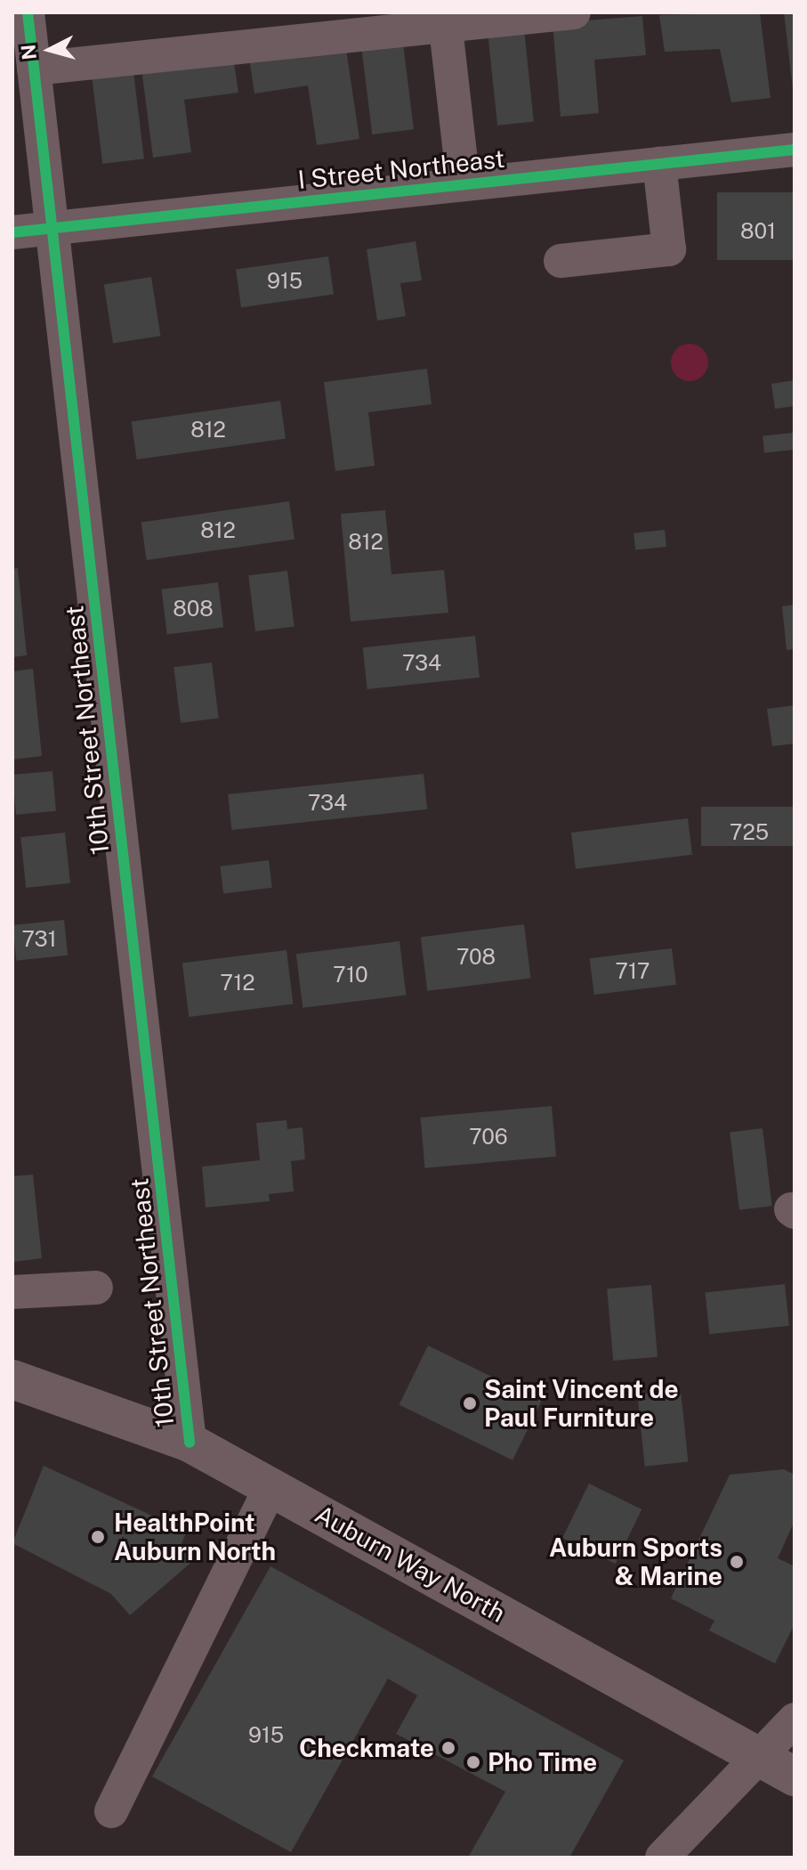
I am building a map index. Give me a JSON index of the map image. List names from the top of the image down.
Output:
{
  "streets": {
    "main road": ["Auburn Way North"],
    "street": ["I Street Northeast", "10th Street Northeast"]
  },
  "crossings": [
    ["I Street Northeast", "10th Street Northeast"],
    ["10th Street Northeast", "Auburn Way North"]
  ],
  "places": [
    "Saint Vincent de Paul Furniture",
    "HealthPoint Auburn North",
    "Auburn Sports & Marine",
    "Checkmate",
    "Pho Time"
  ],
  "house_numbers": [
    "801",
    "915",
    "812",
    "812",
    "812",
    "808",
    "734",
    "734",
    "725",
    "731",
    "708",
    "717",
    "710",
    "712",
    "706",
    "915"
  ],
  "north": "left"
}
